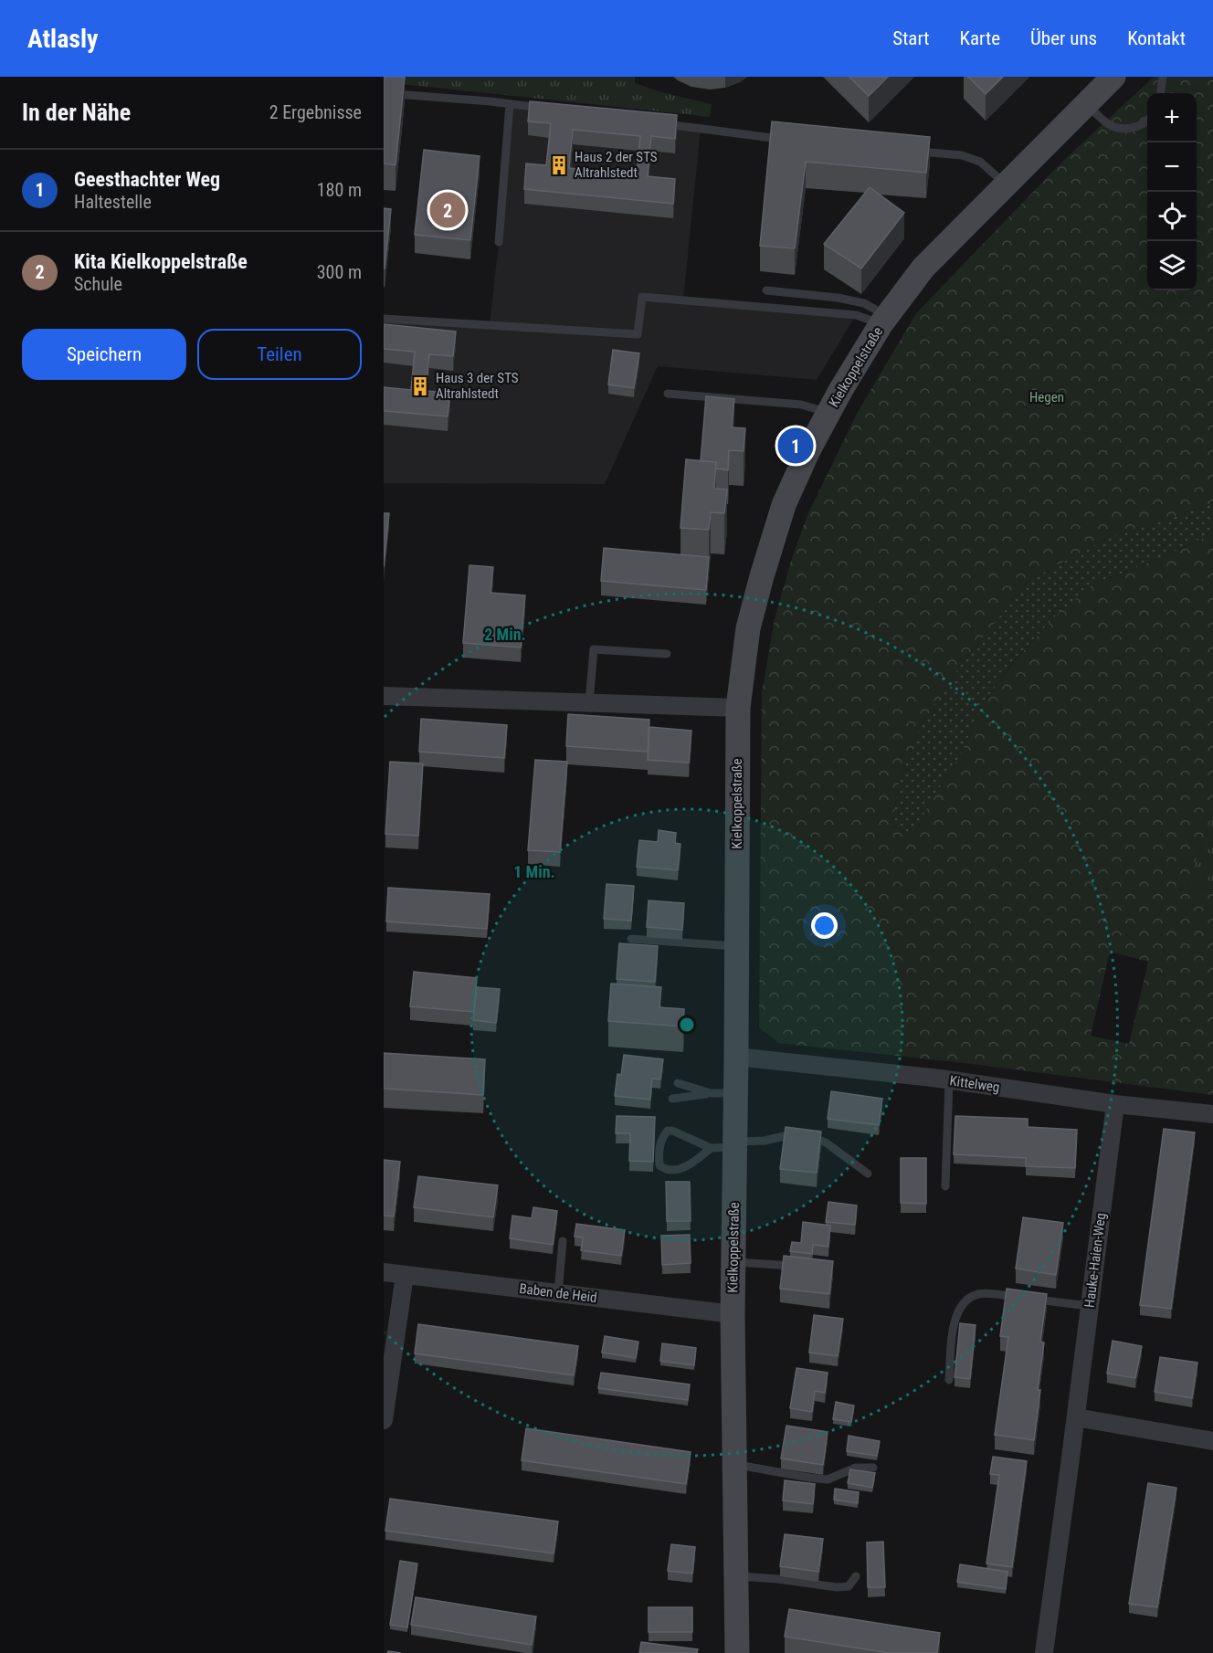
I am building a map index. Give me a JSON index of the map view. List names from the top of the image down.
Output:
{
  "streets": {
    "street": [
      "Kielkoppelstraße",
      "Kittelweg",
      "Hauke-Haien-Weg",
      "Baben de Heid"
    ]
  },
  "crossings": [
    ["Kielkoppelstraße", "Kittelweg"],
    ["Kielkoppelstraße", "Baben de Heid"],
    ["Kittelweg", "Hauke-Haien-Weg"]
  ],
  "parks": ["Hegen"],
  "places": {
    "building": ["Haus 2 der STS Altrahlstedt", "Haus 3 der STS Altrahlstedt"]
  },
  "page": {
    "header": "Atlasly",
    "nav": [
      "Start",
      "Karte",
      "Über uns",
      "Kontakt"
    ],
    "heading": ["In der Nähe", "2 Ergebnisse"],
    "map_buttons": ["+", "−"],
    "list": [
      {
        "mark": "1",
        "name": "Geesthachter Weg",
        "note": "Haltestelle",
        "value": "180 m"
      },
      {
        "mark": "2",
        "name": "Kita Kielkoppelstraße",
        "note": "Schule",
        "value": "300 m"
      }
    ],
    "pins": ["2", "1"],
    "buttons": ["Speichern", "Teilen"]
  },
  "rings": ["2 Min.", "1 Min."]
}
